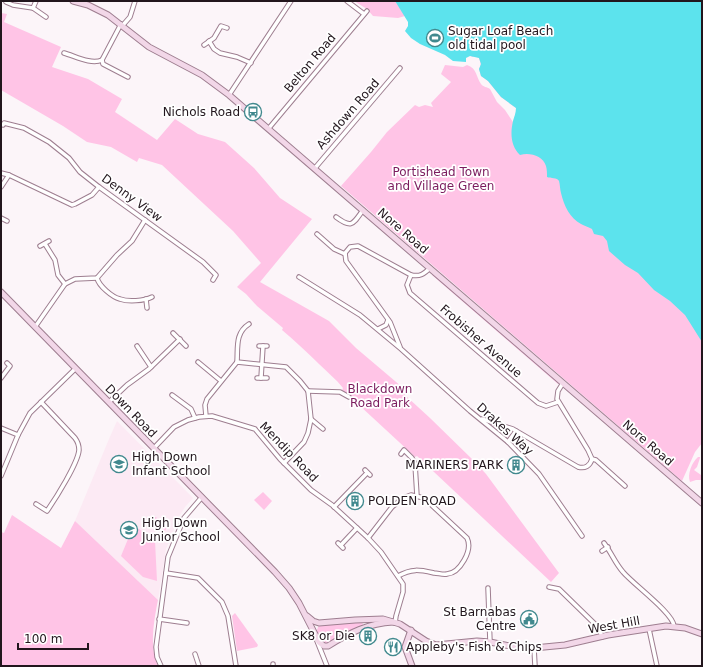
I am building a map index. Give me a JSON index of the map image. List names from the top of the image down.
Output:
{
  "streets": {
    "street": [
      "Belton Road",
      "Ashdown Road",
      "Denny View",
      "Nore Road",
      "Frobisher Avenue",
      "Down Road",
      "Drakes Way",
      "Mendip Road",
      "West Hill"
    ]
  },
  "crossings": [
    ["Belton Road", "Nore Road"],
    ["Ashdown Road", "Nore Road"],
    ["Down Road", "Mendip Road"],
    ["Mendip Road", "West Hill"]
  ],
  "parks": ["Portishead Town and Village Green", "Blackdown Road Park"],
  "places": {
    "sports": ["Sugar Loaf Beach old tidal pool"],
    "bus stop": ["Nichols Road"],
    "school or university": ["High Down Infant School", "High Down Junior School"],
    "building": ["MARINERS PARK", "POLDEN ROAD", "SK8 or Die"],
    "public building": ["St Barnabas Centre"],
    "restaurant": ["Appleby's Fish & Chips"]
  },
  "scale_bar": "100 m"
}
